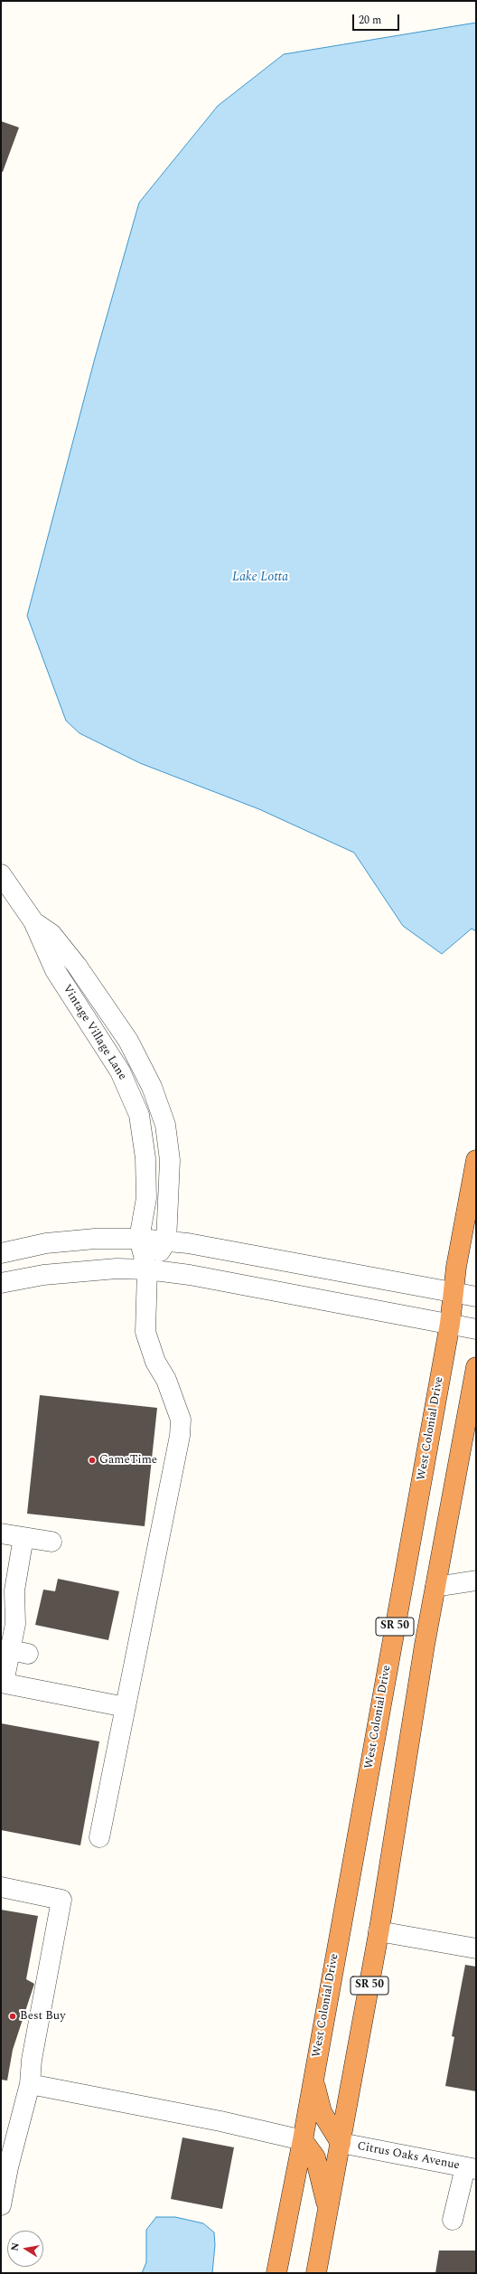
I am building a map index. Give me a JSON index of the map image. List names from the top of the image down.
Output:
{
  "streets": {
    "highway": ["West Colonial Drive", "SR 50"],
    "street": ["Vintage Village Lane", "Citrus Oaks Avenue"]
  },
  "crossings": [
    ["SR 50", "Citrus Oaks Avenue"]
  ],
  "water": ["Lake Lotta"],
  "places": ["GameTime", "Best Buy"],
  "scale_bar": "20 m",
  "north": "left"
}
